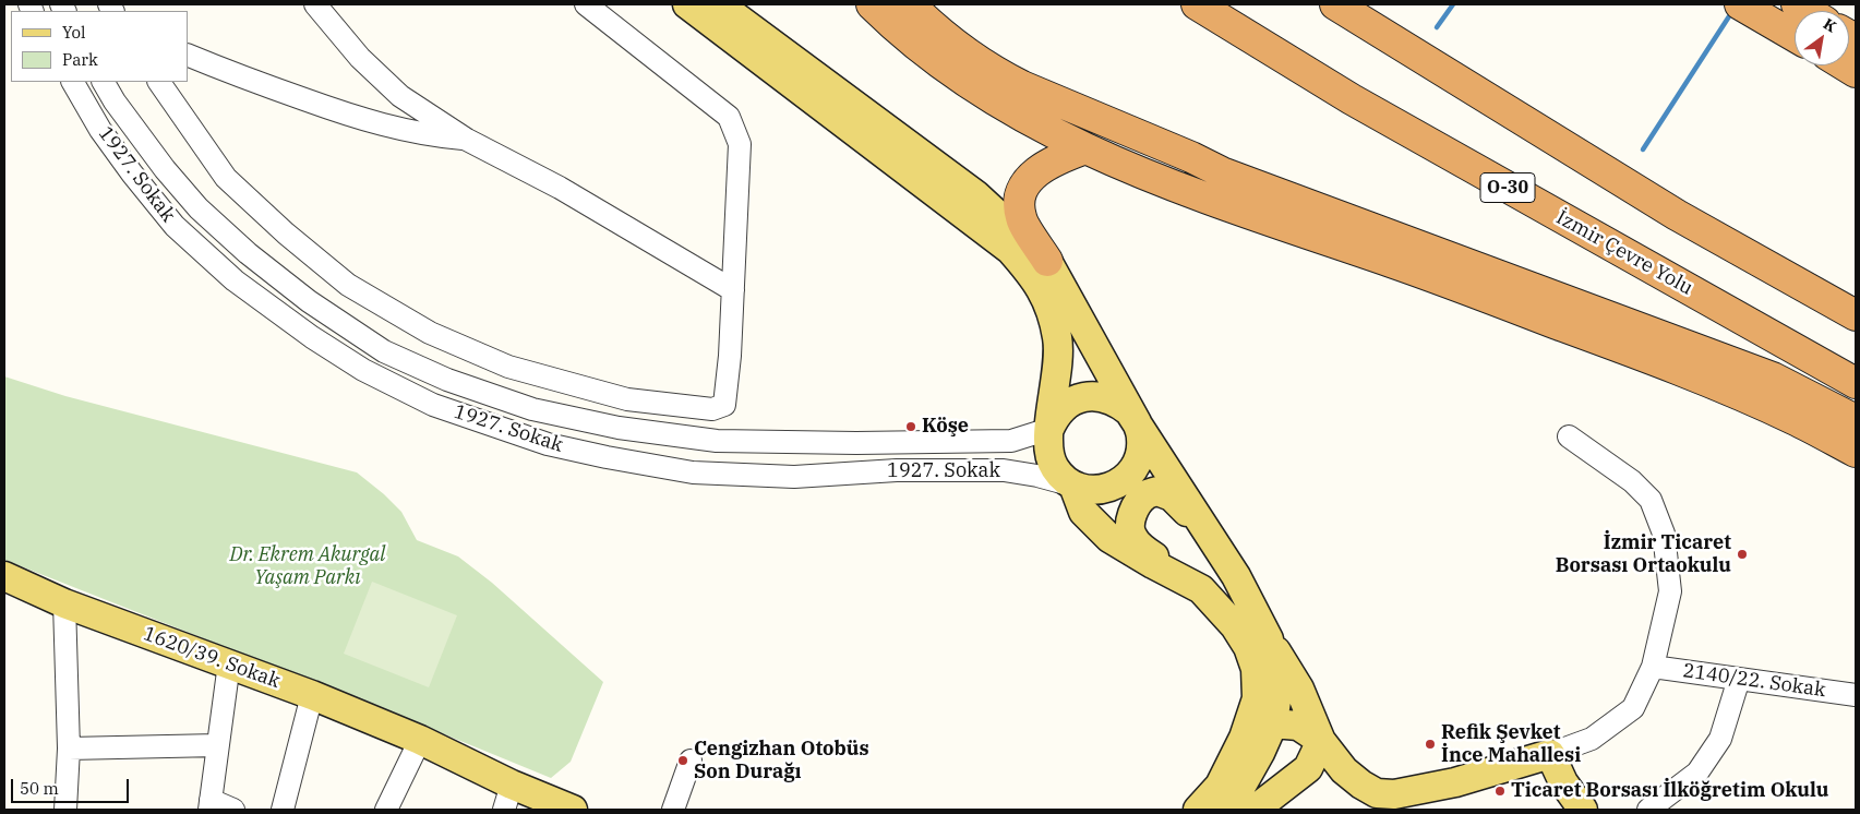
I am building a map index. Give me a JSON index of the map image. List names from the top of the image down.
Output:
{
  "streets": {
    "highway": ["O-30", "İzmir Çevre Yolu"],
    "main road": ["1620/39. Sokak"],
    "street": ["1927. Sokak", "2140/22. Sokak"]
  },
  "parks": ["Dr. Ekrem Akurgal Yaşam Parkı"],
  "places": [
    "Köşe",
    "İzmir Ticaret Borsası Ortaokulu",
    "Refik Şevket İnce Mahallesi",
    "Cengizhan Otobüs Son Durağı",
    "Ticaret Borsası İlköğretim Okulu"
  ],
  "legend": ["Yol", "Park"],
  "scale_bar": "50 m",
  "north": "top right"
}
